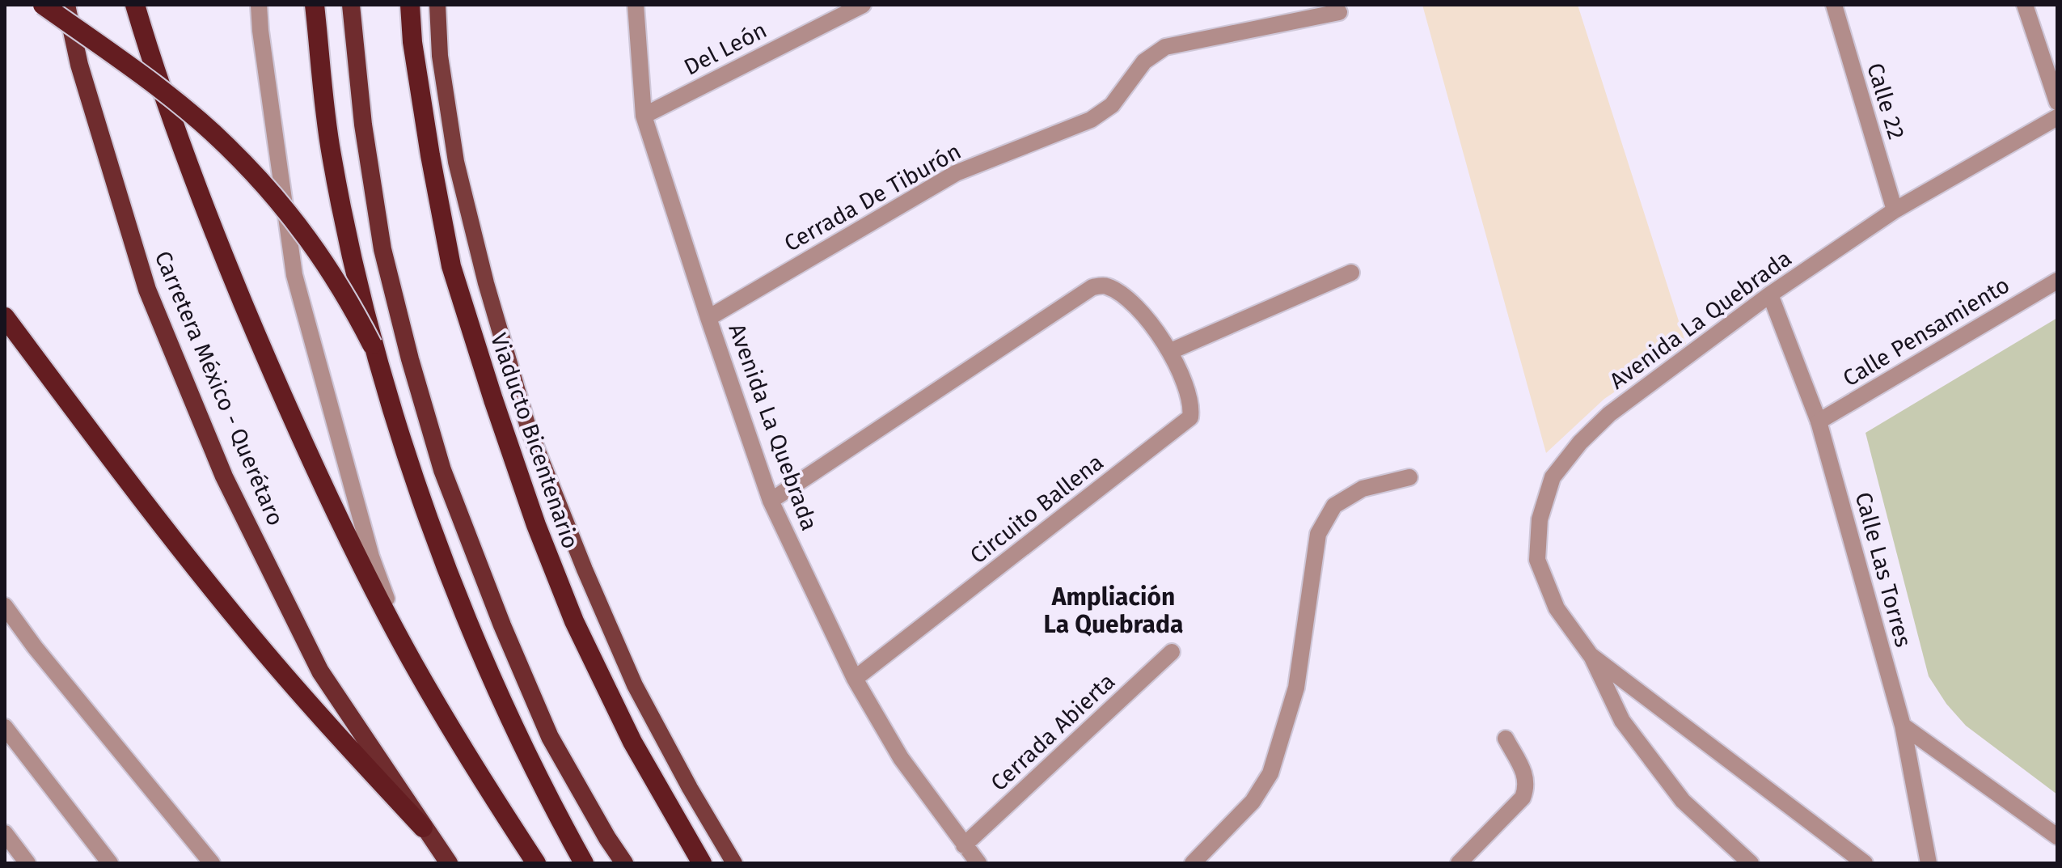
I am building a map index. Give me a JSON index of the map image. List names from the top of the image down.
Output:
{
  "streets": {
    "highway": ["Carretera México - Querétaro", "Viaducto Bicentenario"],
    "street": [
      "Del León",
      "Calle 22",
      "Cerrada De Tiburón",
      "Avenida La Quebrada",
      "Calle Pensamiento",
      "Circuito Ballena",
      "Calle Las Torres",
      "Cerrada Abierta"
    ]
  },
  "crossings": [
    ["Del León", "Avenida La Quebrada"],
    ["Calle 22", "Avenida La Quebrada"],
    ["Cerrada De Tiburón", "Avenida La Quebrada"],
    ["Avenida La Quebrada", "Circuito Ballena"],
    ["Avenida La Quebrada", "Calle Las Torres"],
    ["Avenida La Quebrada", "Cerrada Abierta"],
    ["Calle Pensamiento", "Calle Las Torres"]
  ],
  "districts": ["Ampliación La Quebrada"]
}
